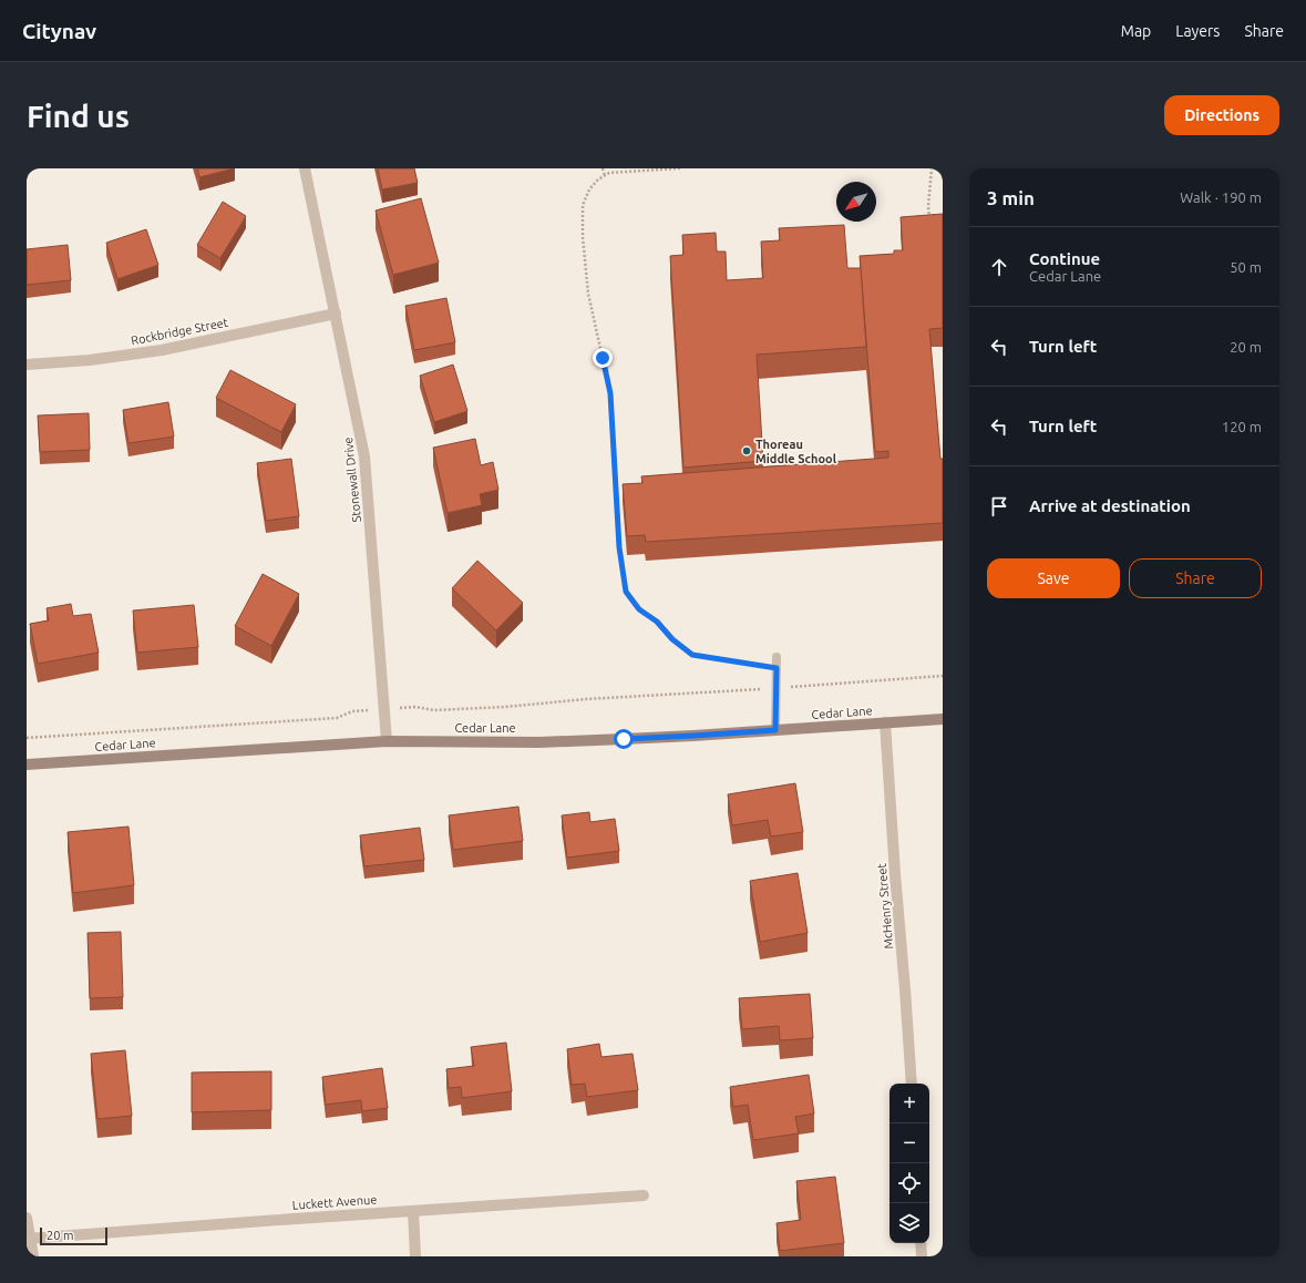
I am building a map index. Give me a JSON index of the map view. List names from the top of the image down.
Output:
{
  "streets": {
    "main road": ["Cedar Lane"],
    "street": [
      "Rockbridge Street",
      "Stonewall Drive",
      "McHenry Street",
      "Luckett Avenue"
    ]
  },
  "crossings": [
    ["Rockbridge Street", "Stonewall Drive"],
    ["Stonewall Drive", "Cedar Lane"],
    ["Cedar Lane", "McHenry Street"]
  ],
  "places": ["Thoreau Middle School"],
  "scale_bar": "20 m",
  "north": "bottom left",
  "page": {
    "header": "Citynav",
    "nav": ["Map", "Layers", "Share"],
    "buttons": [
      "Directions",
      ["Save", "Share"]
    ],
    "title": "Find us",
    "heading": ["3 min", "Walk · 190 m"],
    "list": [
      ["Continue", "Cedar Lane", "50 m"],
      ["Turn left", "20 m"],
      ["Turn left", "120 m"],
      "Arrive at destination"
    ],
    "map_buttons": ["+", "−"],
    "scale": "20 m"
  }
}
